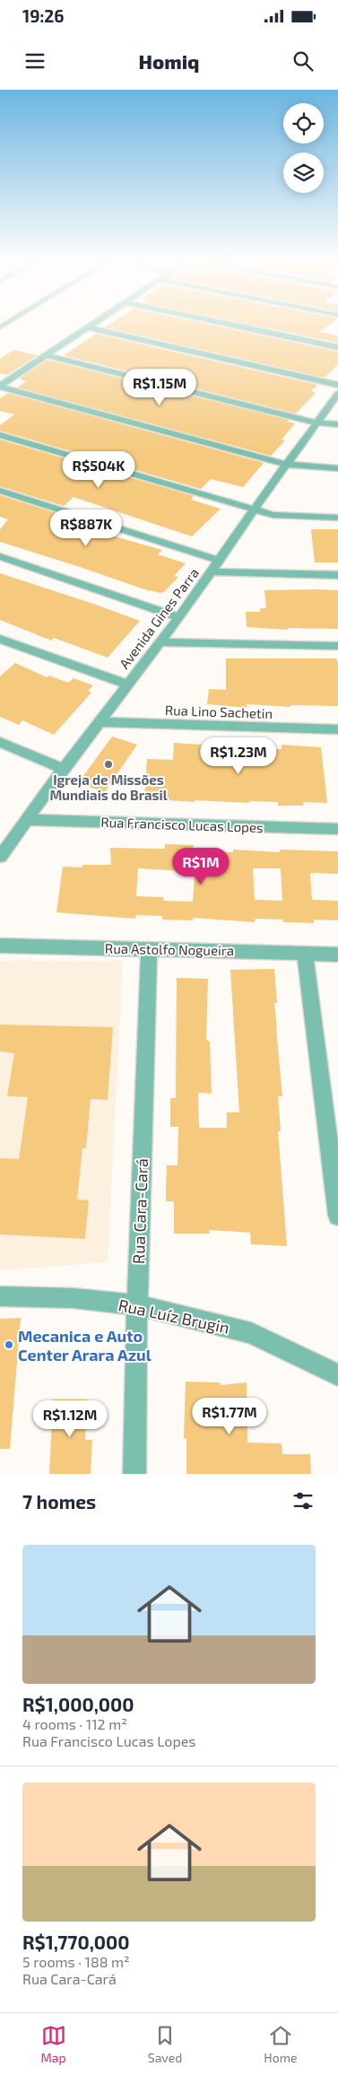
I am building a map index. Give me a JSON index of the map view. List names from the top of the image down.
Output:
{
  "streets": {
    "street": [
      "Avenida Gines Parra",
      "Rua Lino Sachetin",
      "Rua Francisco Lucas Lopes",
      "Rua Astolfo Nogueira",
      "Rua Cara-Cará",
      "Rua Luíz Brugin"
    ]
  },
  "crossings": [
    ["Avenida Gines Parra", "Rua Lino Sachetin"],
    ["Avenida Gines Parra", "Rua Francisco Lucas Lopes"],
    ["Rua Astolfo Nogueira", "Rua Cara-Cará"],
    ["Rua Cara-Cará", "Rua Luíz Brugin"]
  ],
  "places": ["Igreja de Missões Mundiais do Brasil", "Mecanica e Auto Center Arara Azul"],
  "page": {
    "status": "19:26",
    "header": "Homiq",
    "price": [
      "R$1.15M",
      "R$504K",
      "R$887K",
      "R$1.23M",
      "R$1M",
      "R$1.77M",
      "R$1.12M"
    ],
    "heading": "7 homes",
    "list": [
      {
        "name": "R$1,000,000",
        "note": "4 rooms · 112 m² · Rua Francisco Lucas Lopes"
      },
      {
        "name": "R$1,770,000",
        "note": "5 rooms · 188 m² · Rua Cara-Cará"
      }
    ],
    "tabs": ["Map", "Saved", "Home"]
  }
}
